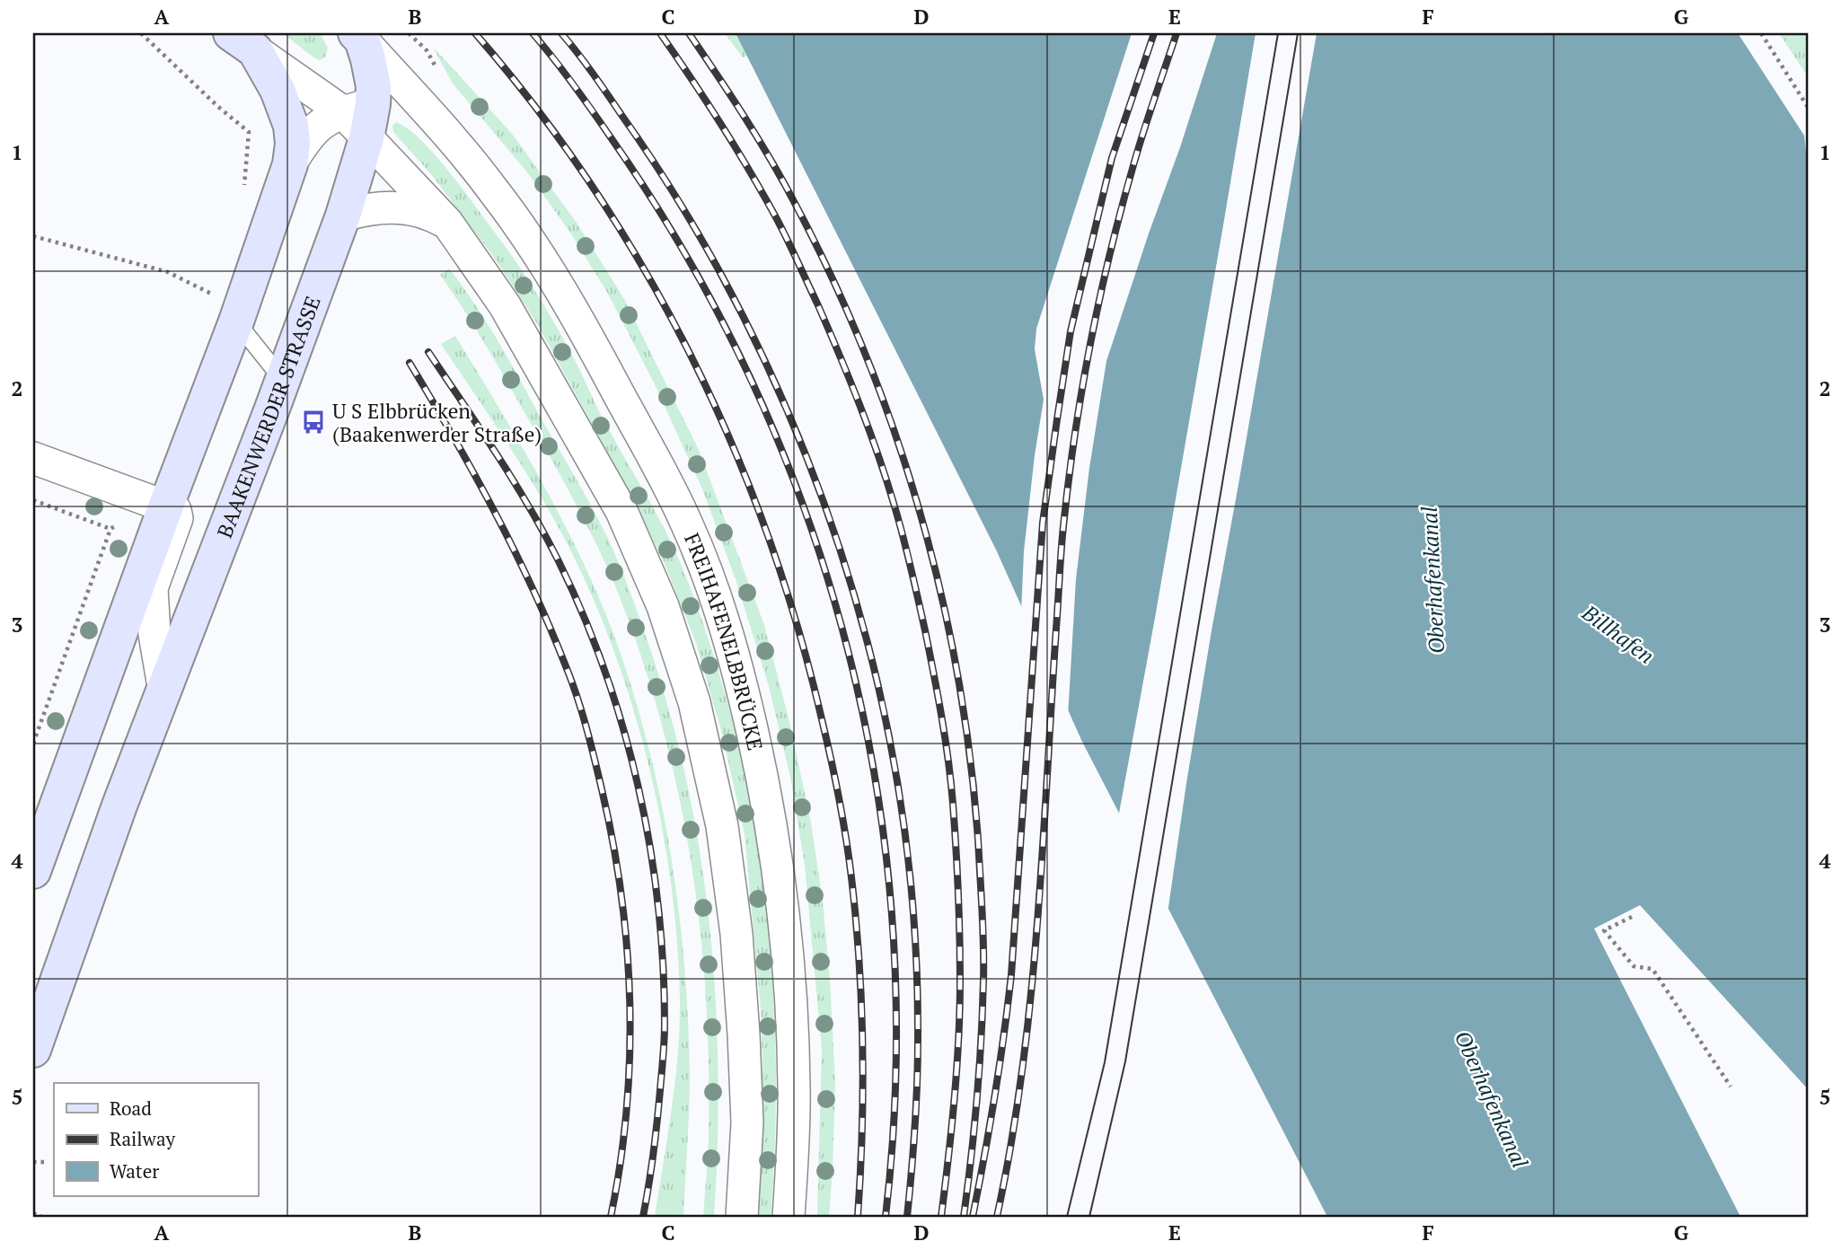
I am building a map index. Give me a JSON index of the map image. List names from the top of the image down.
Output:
{
  "streets": {
    "main road": ["BAAKENWERDER STRASSE"],
    "street": ["FREIHAFENELBBRÜCKE"]
  },
  "water": ["Oberhafenkanal", "Billhafen"],
  "places": {
    "bus stop": ["U S Elbbrücken (Baakenwerder Straße)"]
  },
  "legend": ["Road", "Railway", "Water"],
  "grid": {
    "columns": [
      "A",
      "B",
      "C",
      "D",
      "E",
      "F",
      "G"
    ],
    "rows": [
      "1",
      "2",
      "3",
      "4",
      "5"
    ]
  }
}
